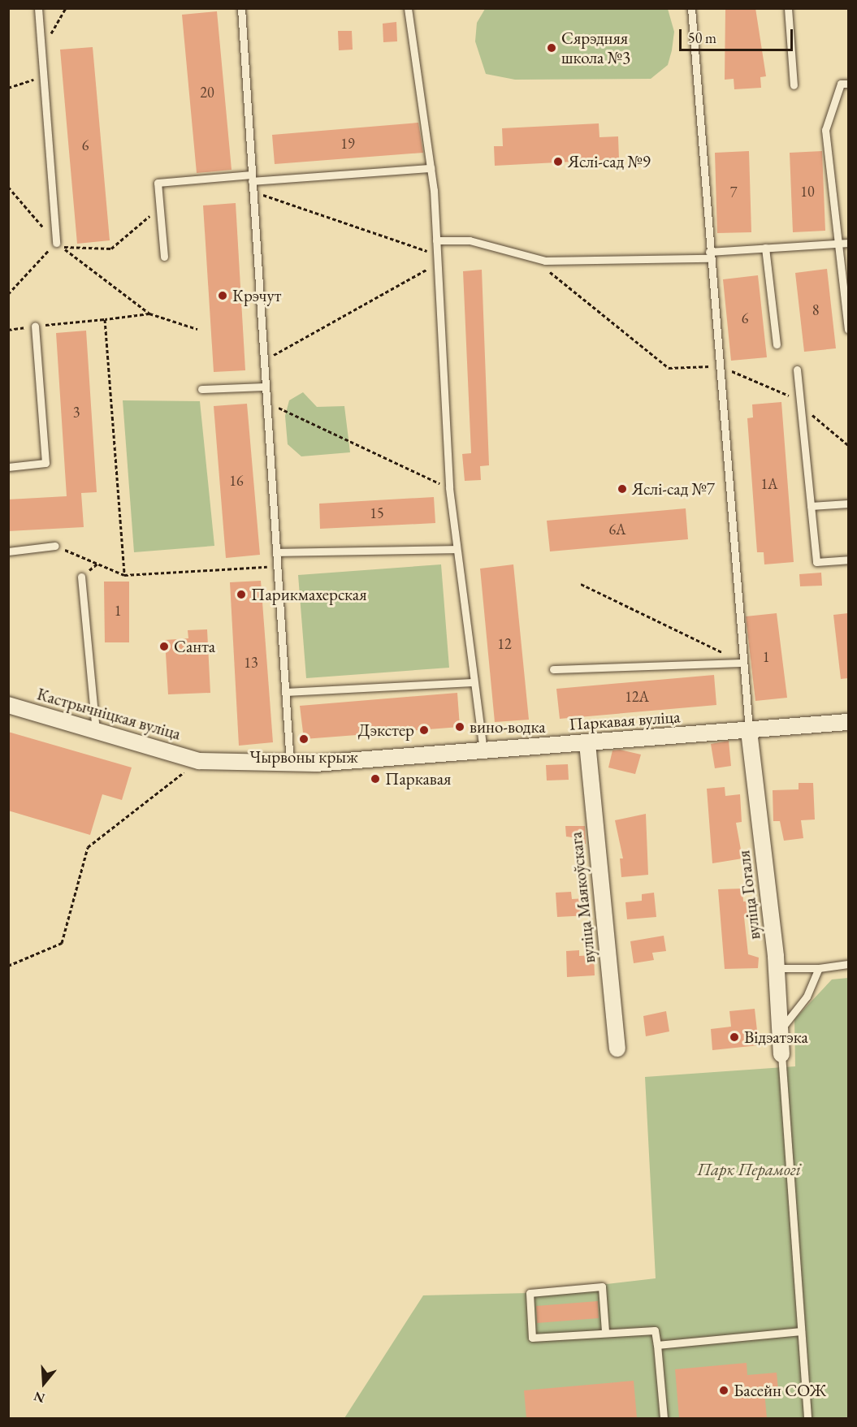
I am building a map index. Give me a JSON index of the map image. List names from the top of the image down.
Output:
{
  "streets": {
    "street": [
      "Кастрычніцкая вуліца",
      "Паркавая вуліца",
      "вуліца Гогаля",
      "вуліца Маякоўскага"
    ]
  },
  "crossings": [
    ["Кастрычніцкая вуліца", "Паркавая вуліца"],
    ["Паркавая вуліца", "вуліца Гогаля"],
    ["Паркавая вуліца", "вуліца Маякоўскага"]
  ],
  "parks": ["Парк Перамогі"],
  "places": [
    "Сярэдняя школа №3",
    "Яслі-сад №9",
    "Крэчут",
    "Яслі-сад №7",
    "Парикмахерская",
    "Санта",
    "вино-водка",
    "Дэкстер",
    "Чырвоны крыж",
    "Паркавая",
    "Відэатэка",
    "Басейн СОЖ"
  ],
  "house_numbers": [
    "20",
    "19",
    "6",
    "10",
    "7",
    "8",
    "6",
    "3",
    "16",
    "1А",
    "15",
    "6А",
    "1",
    "12",
    "1",
    "13",
    "12А"
  ],
  "scale_bar": "50 m",
  "north": "bottom"
}
